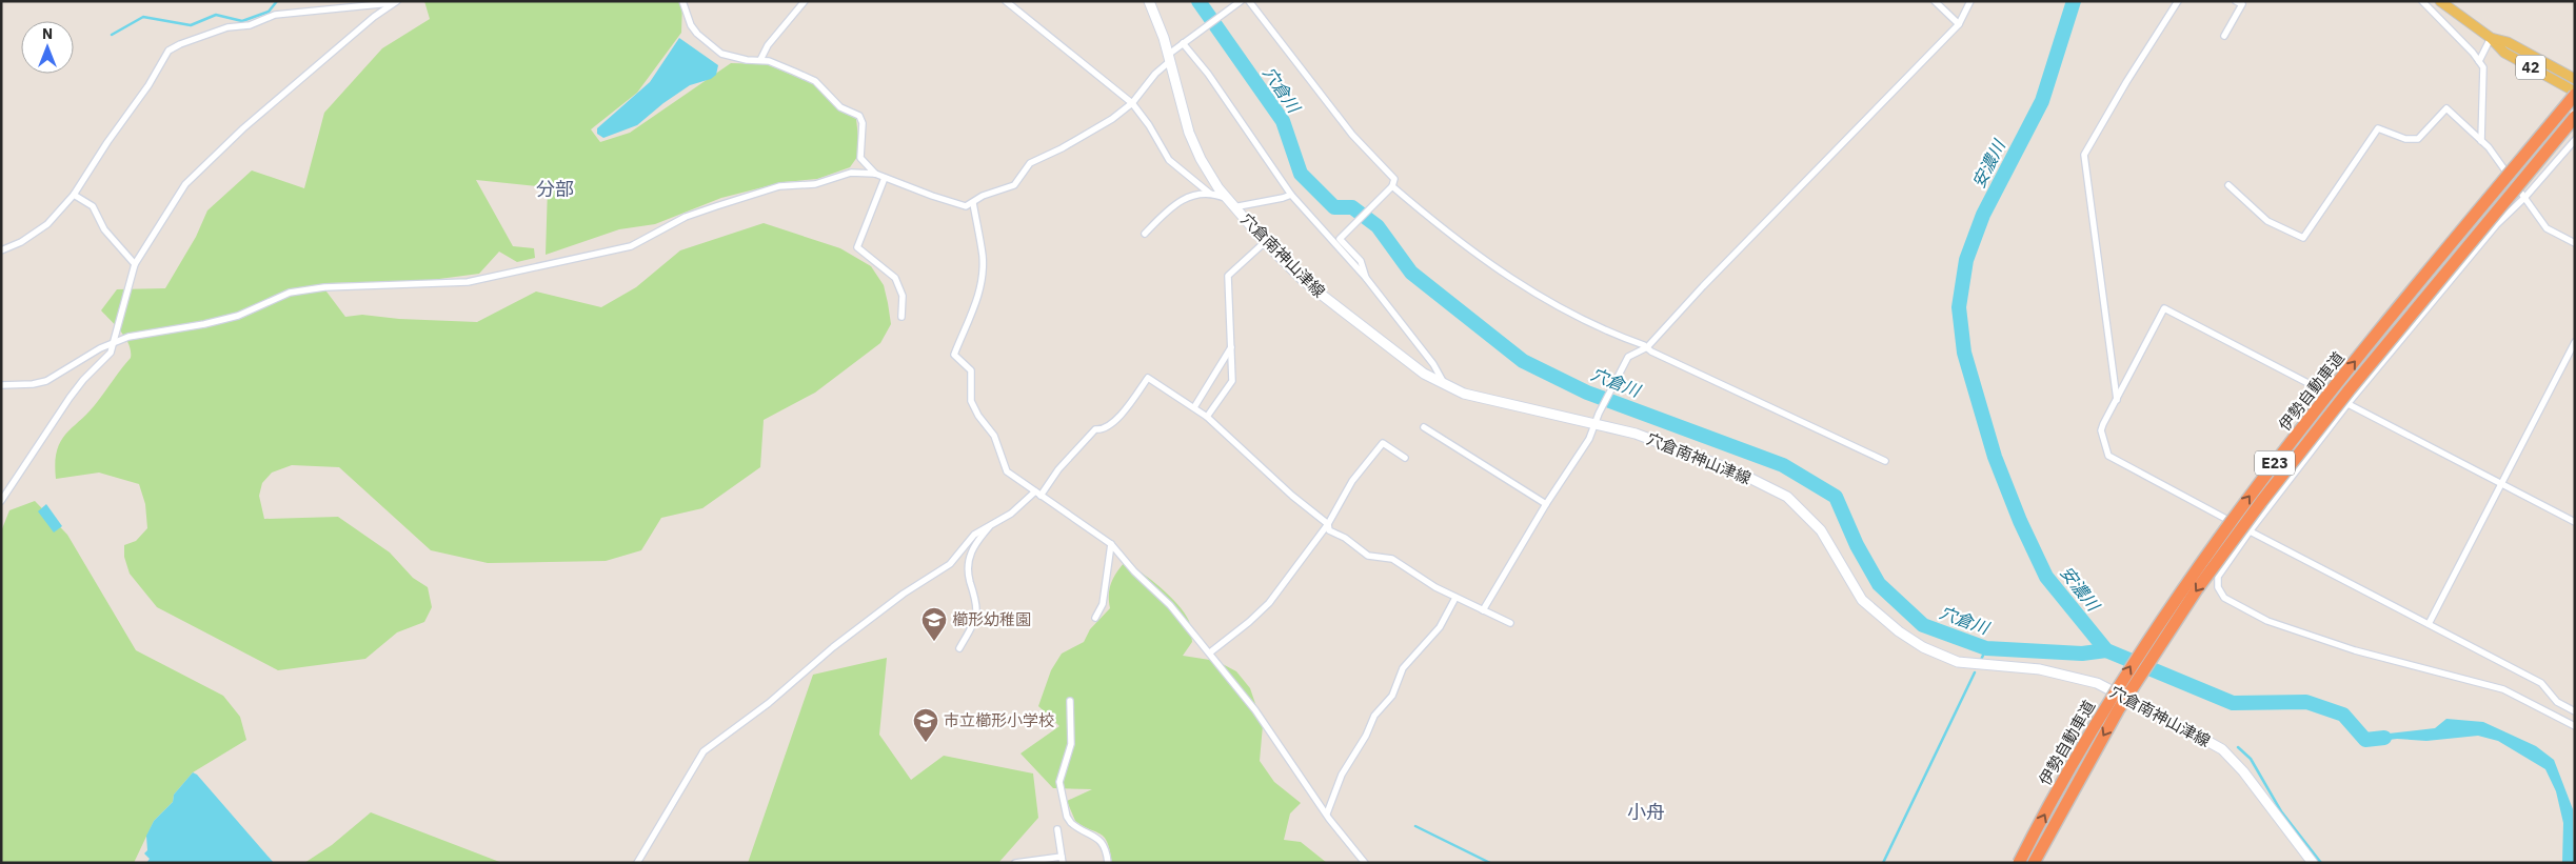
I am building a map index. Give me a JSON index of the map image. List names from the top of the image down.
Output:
{
  "streets": {
    "highway": ["伊勢自動車道", "E23"],
    "main road": ["42", "穴倉南神山津線"]
  },
  "crossings": [
    ["42", "伊勢自動車道"]
  ],
  "districts": ["分部", "小舟"],
  "water": ["穴倉川", "安濃川"],
  "places": {
    "school or university": ["櫛形幼稚園", "市立櫛形小学校"]
  },
  "north": "top"
}
